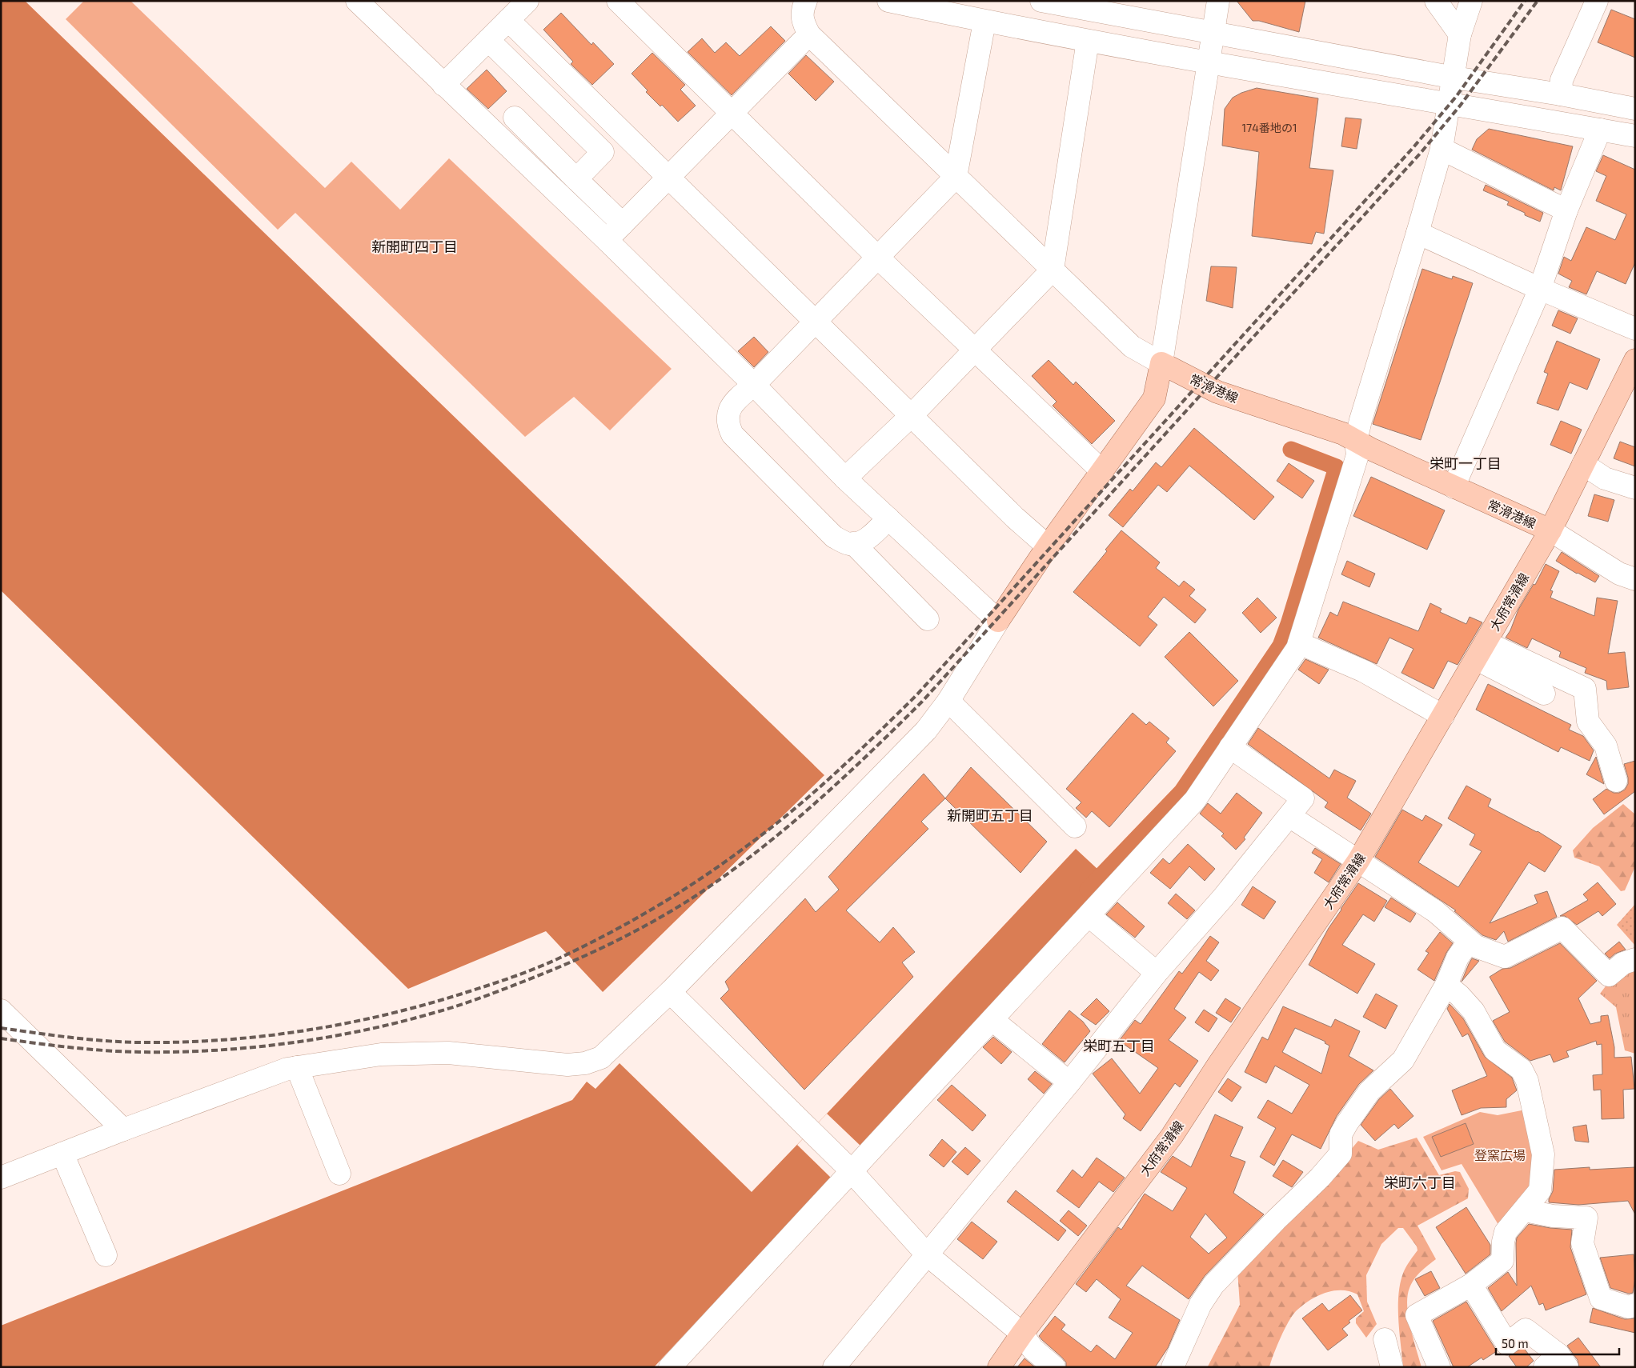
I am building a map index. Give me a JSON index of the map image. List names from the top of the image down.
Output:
{
  "streets": {
    "main road": ["常滑港線", "大府常滑線"]
  },
  "crossings": [
    ["常滑港線", "大府常滑線"]
  ],
  "districts": [
    "新開町四丁目",
    "栄町一丁目",
    "新開町五丁目",
    "栄町五丁目",
    "栄町六丁目"
  ],
  "parks": ["登窯広場"],
  "house_numbers": ["174番地の1"],
  "scale_bar": "50 m"
}
